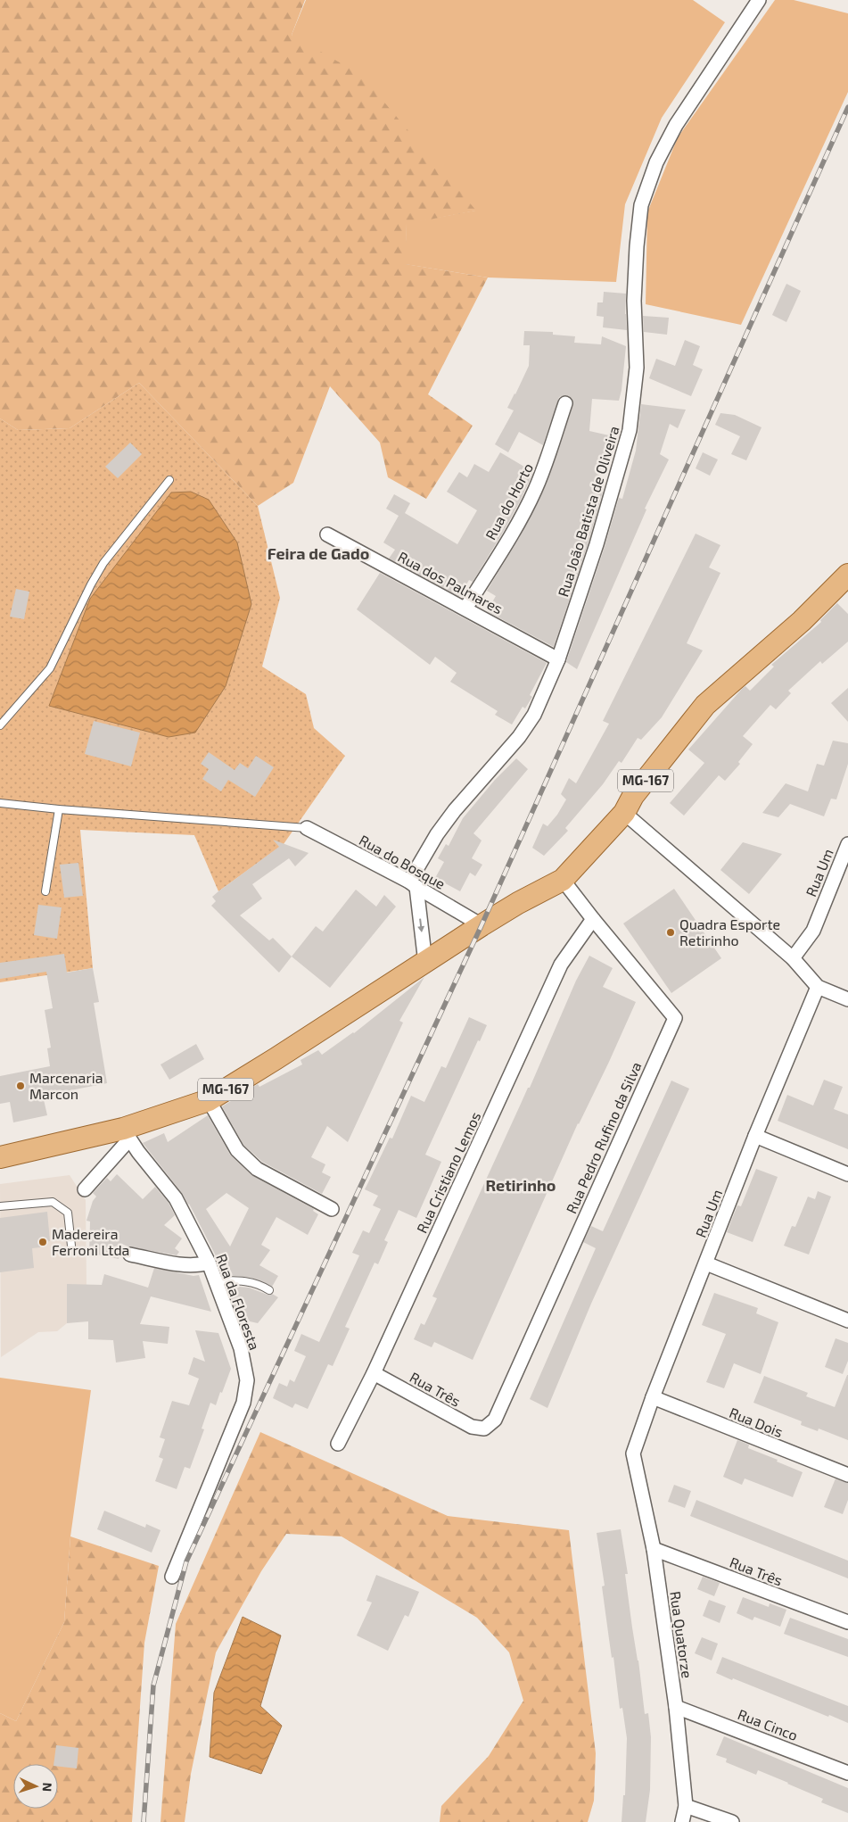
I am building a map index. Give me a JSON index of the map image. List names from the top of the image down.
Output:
{
  "streets": {
    "main road": ["MG-167"],
    "street": [
      "Rua do Horto",
      "Rua João Batista de Oliveira",
      "Rua dos Palmares",
      "Rua do Bosque",
      "Rua Um",
      "Rua Pedro Rufino da Silva",
      "Rua Cristiano Lemos",
      "Rua da Floresta",
      "Rua Três",
      "Rua Dois",
      "Rua Quatorze",
      "Rua Cinco"
    ]
  },
  "crossings": [
    ["Rua do Horto", "Rua dos Palmares"],
    ["Rua João Batista de Oliveira", "Rua dos Palmares"],
    ["Rua João Batista de Oliveira", "Rua do Bosque"],
    ["MG-167", "Rua do Bosque"],
    ["MG-167", "Rua Pedro Rufino da Silva"],
    ["MG-167", "Rua da Floresta"],
    ["Rua Um", "Rua Dois"],
    ["Rua Um", "Rua Quatorze"],
    ["Rua Pedro Rufino da Silva", "Rua Cristiano Lemos"],
    ["Rua Pedro Rufino da Silva", "Rua Três"],
    ["Rua Cristiano Lemos", "Rua Três"],
    ["Rua Três", "Rua Quatorze"],
    ["Rua Quatorze", "Rua Cinco"]
  ],
  "districts": ["Feira de Gado", "Retirinho"],
  "places": ["Quadra Esporte Retirinho", "Marcenaria Marcon", "Madereira Ferroni Ltda"],
  "north": "right"
}
